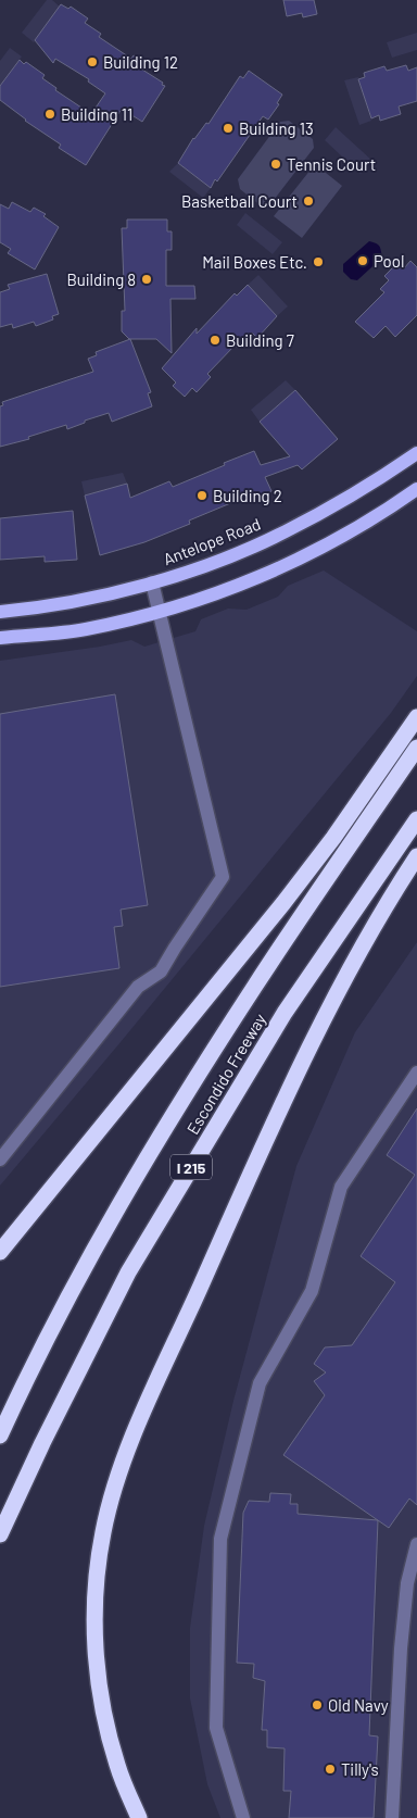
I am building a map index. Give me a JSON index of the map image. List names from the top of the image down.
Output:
{
  "streets": {
    "highway": ["Escondido Freeway", "I 215"],
    "main road": ["Antelope Road"]
  },
  "places": [
    "Building 12",
    "Building 11",
    "Building 13",
    "Tennis Court",
    "Basketball Court",
    "Pool",
    "Mail Boxes Etc.",
    "Building 8",
    "Building 7",
    "Building 2",
    "Old Navy",
    "Tilly's"
  ]
}
